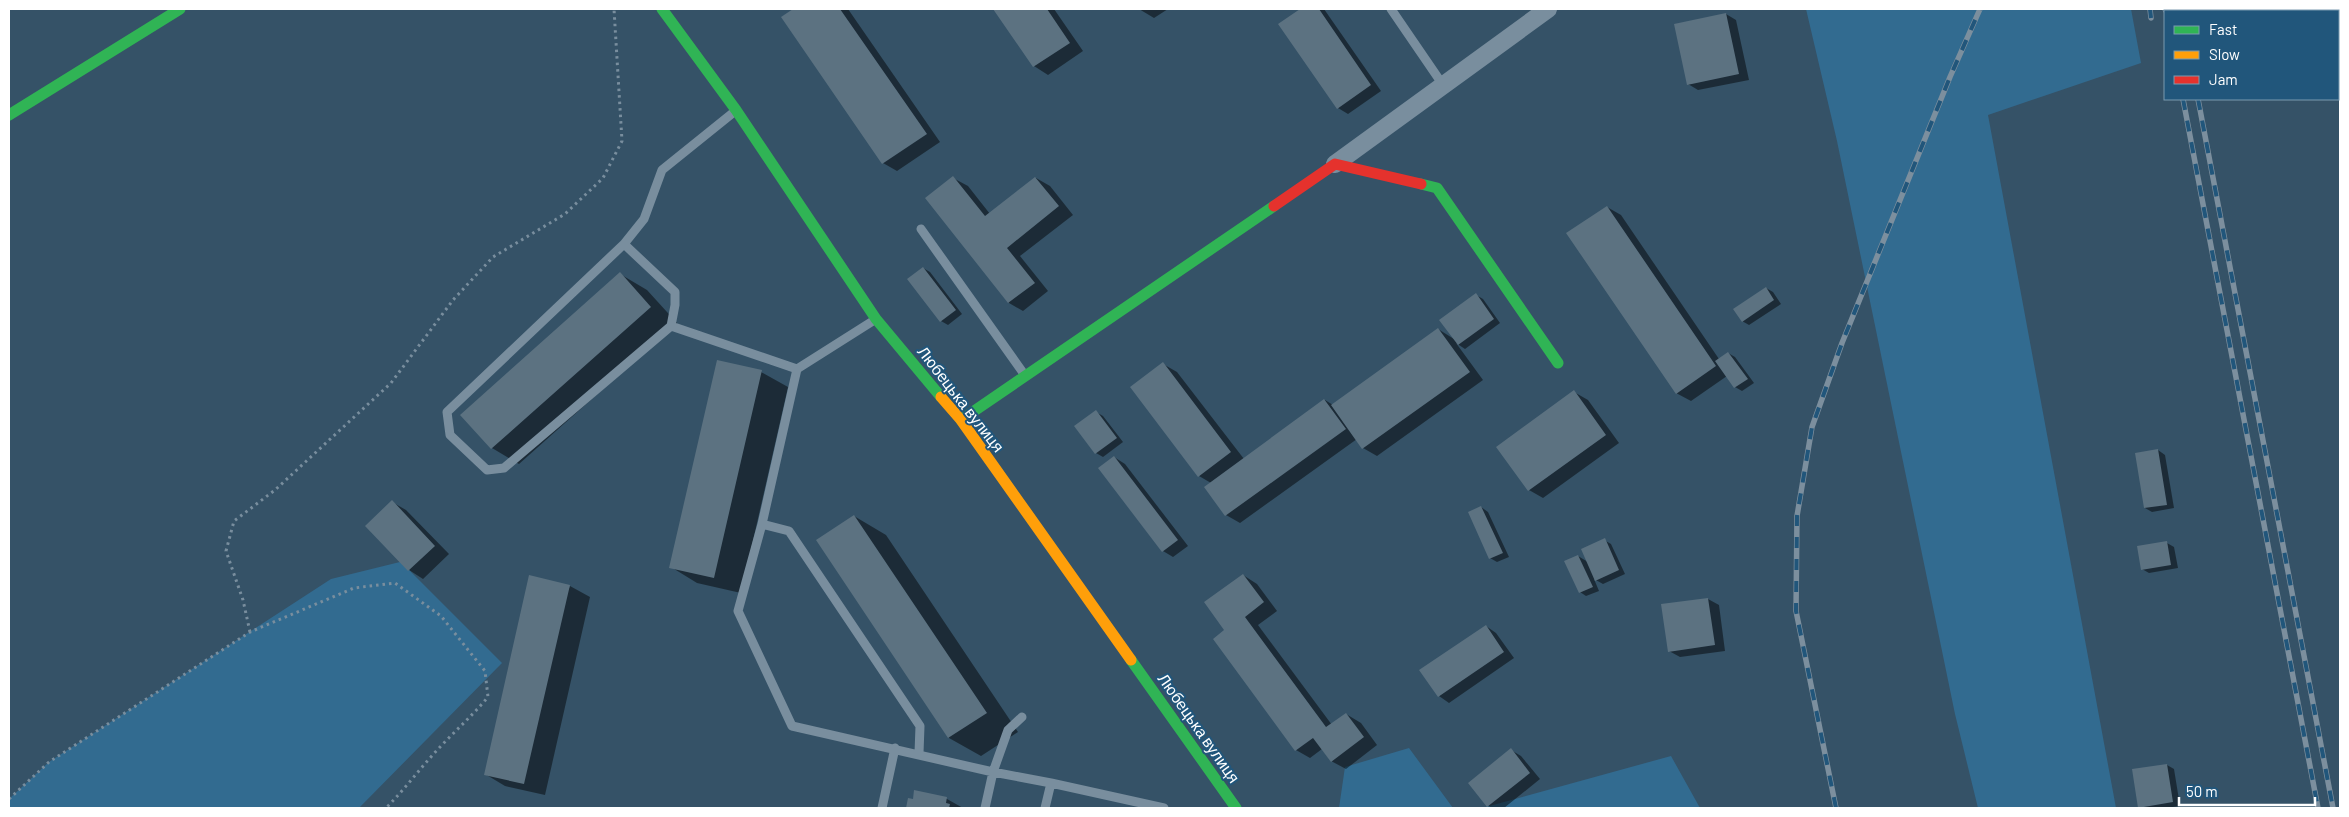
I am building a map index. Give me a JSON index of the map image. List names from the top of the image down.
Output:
{
  "streets": {
    "main road": ["Любецька вулиця"]
  },
  "legend": ["Fast", "Slow", "Jam"],
  "scale_bar": "50 m"
}
